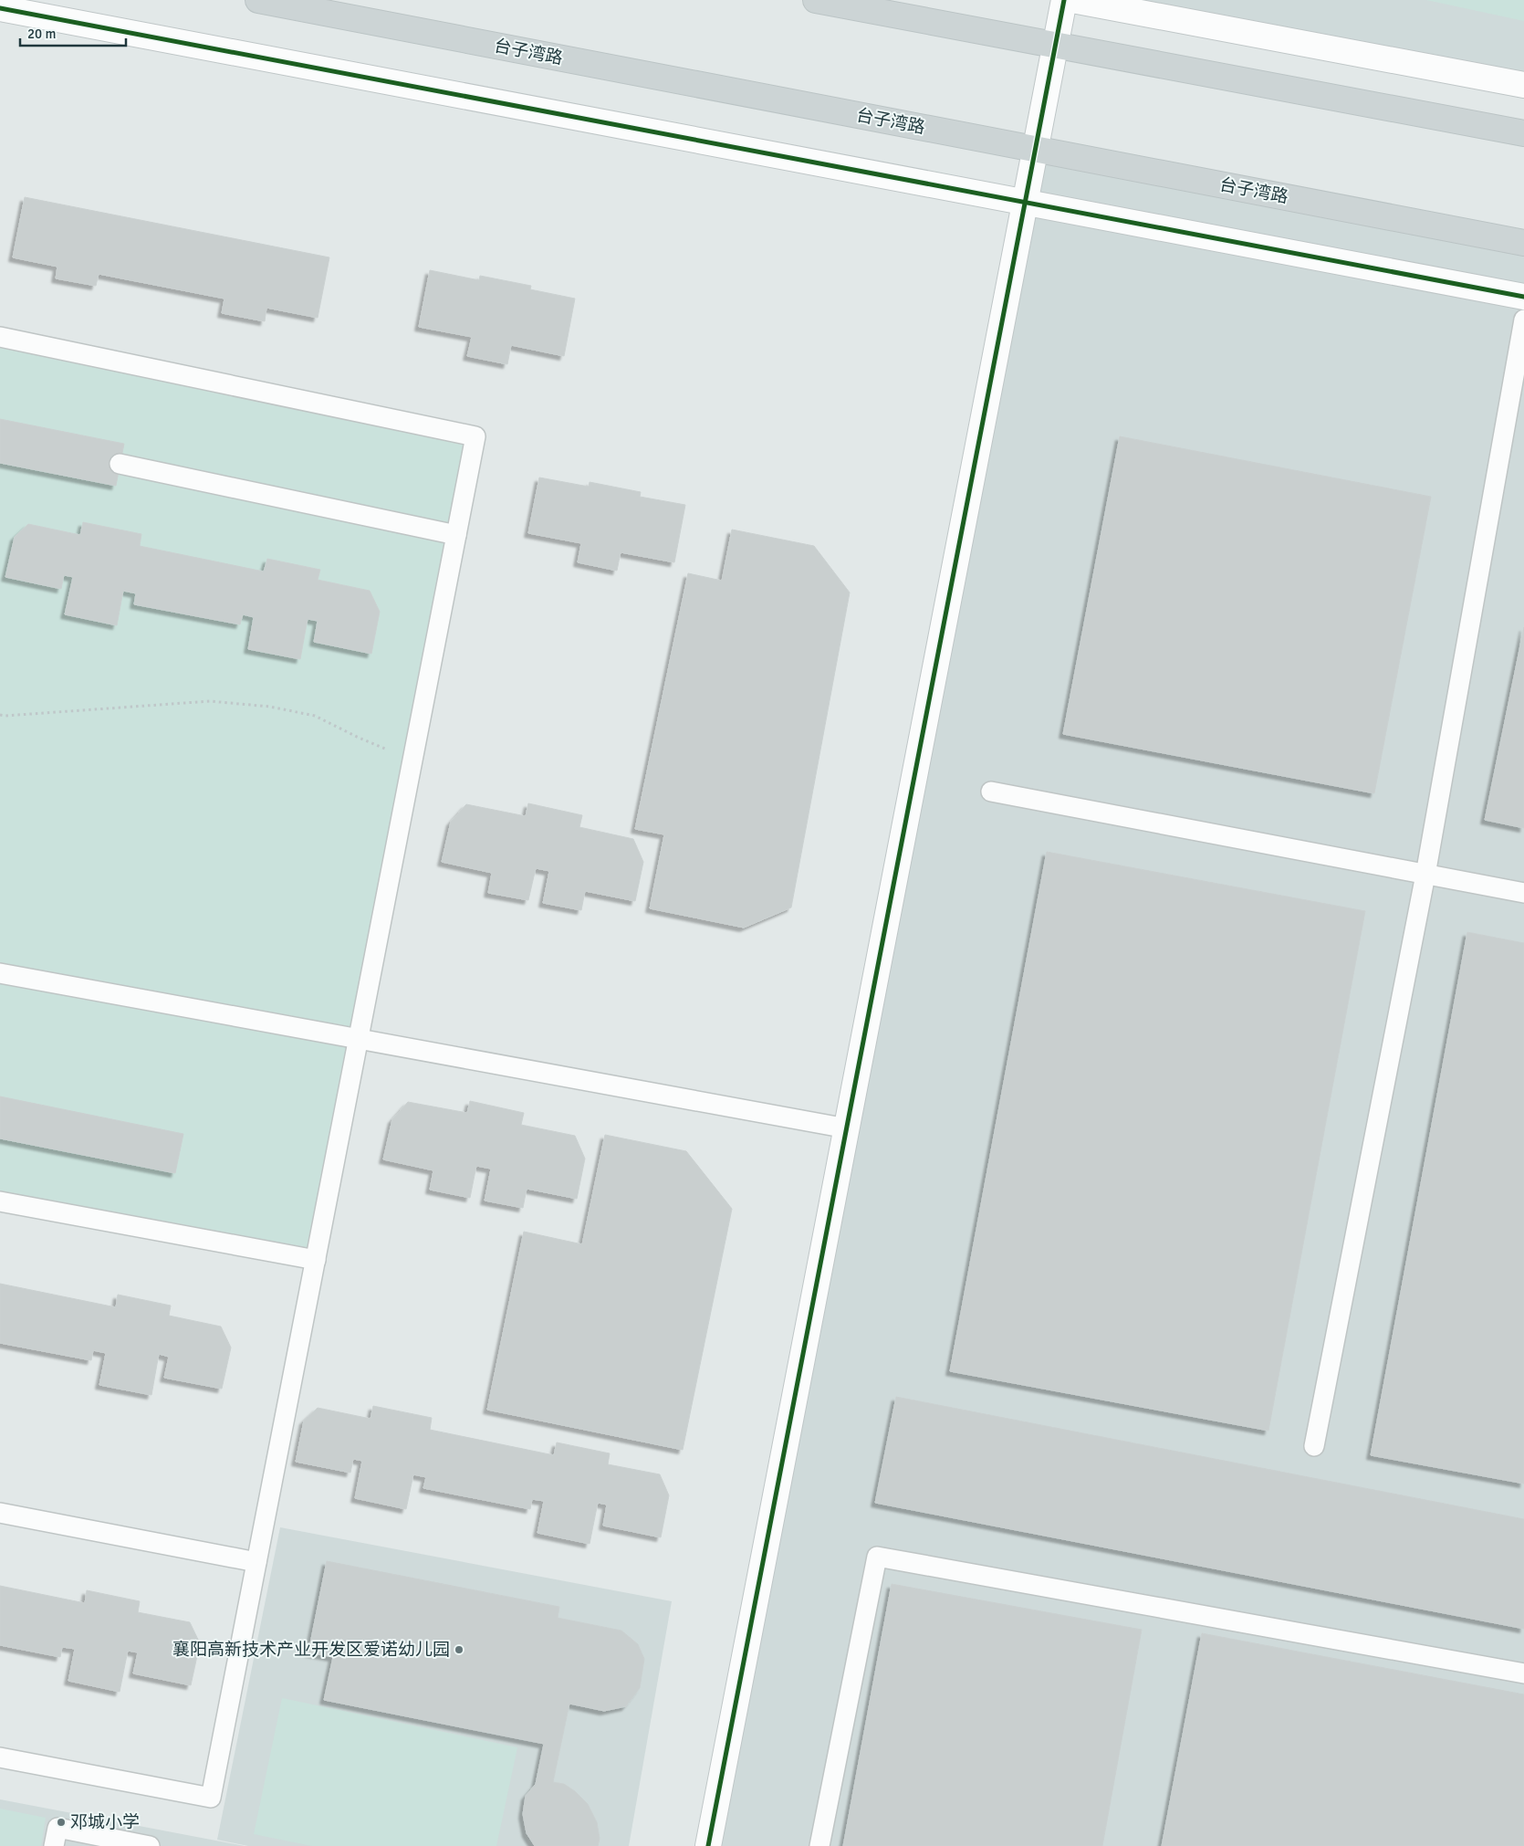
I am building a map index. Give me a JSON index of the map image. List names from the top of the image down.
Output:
{
  "streets": {
    "main road": ["台子湾路"]
  },
  "places": ["襄阳高新技术产业开发区爱诺幼儿园", "邓城小学"],
  "scale_bar": "20 m"
}
